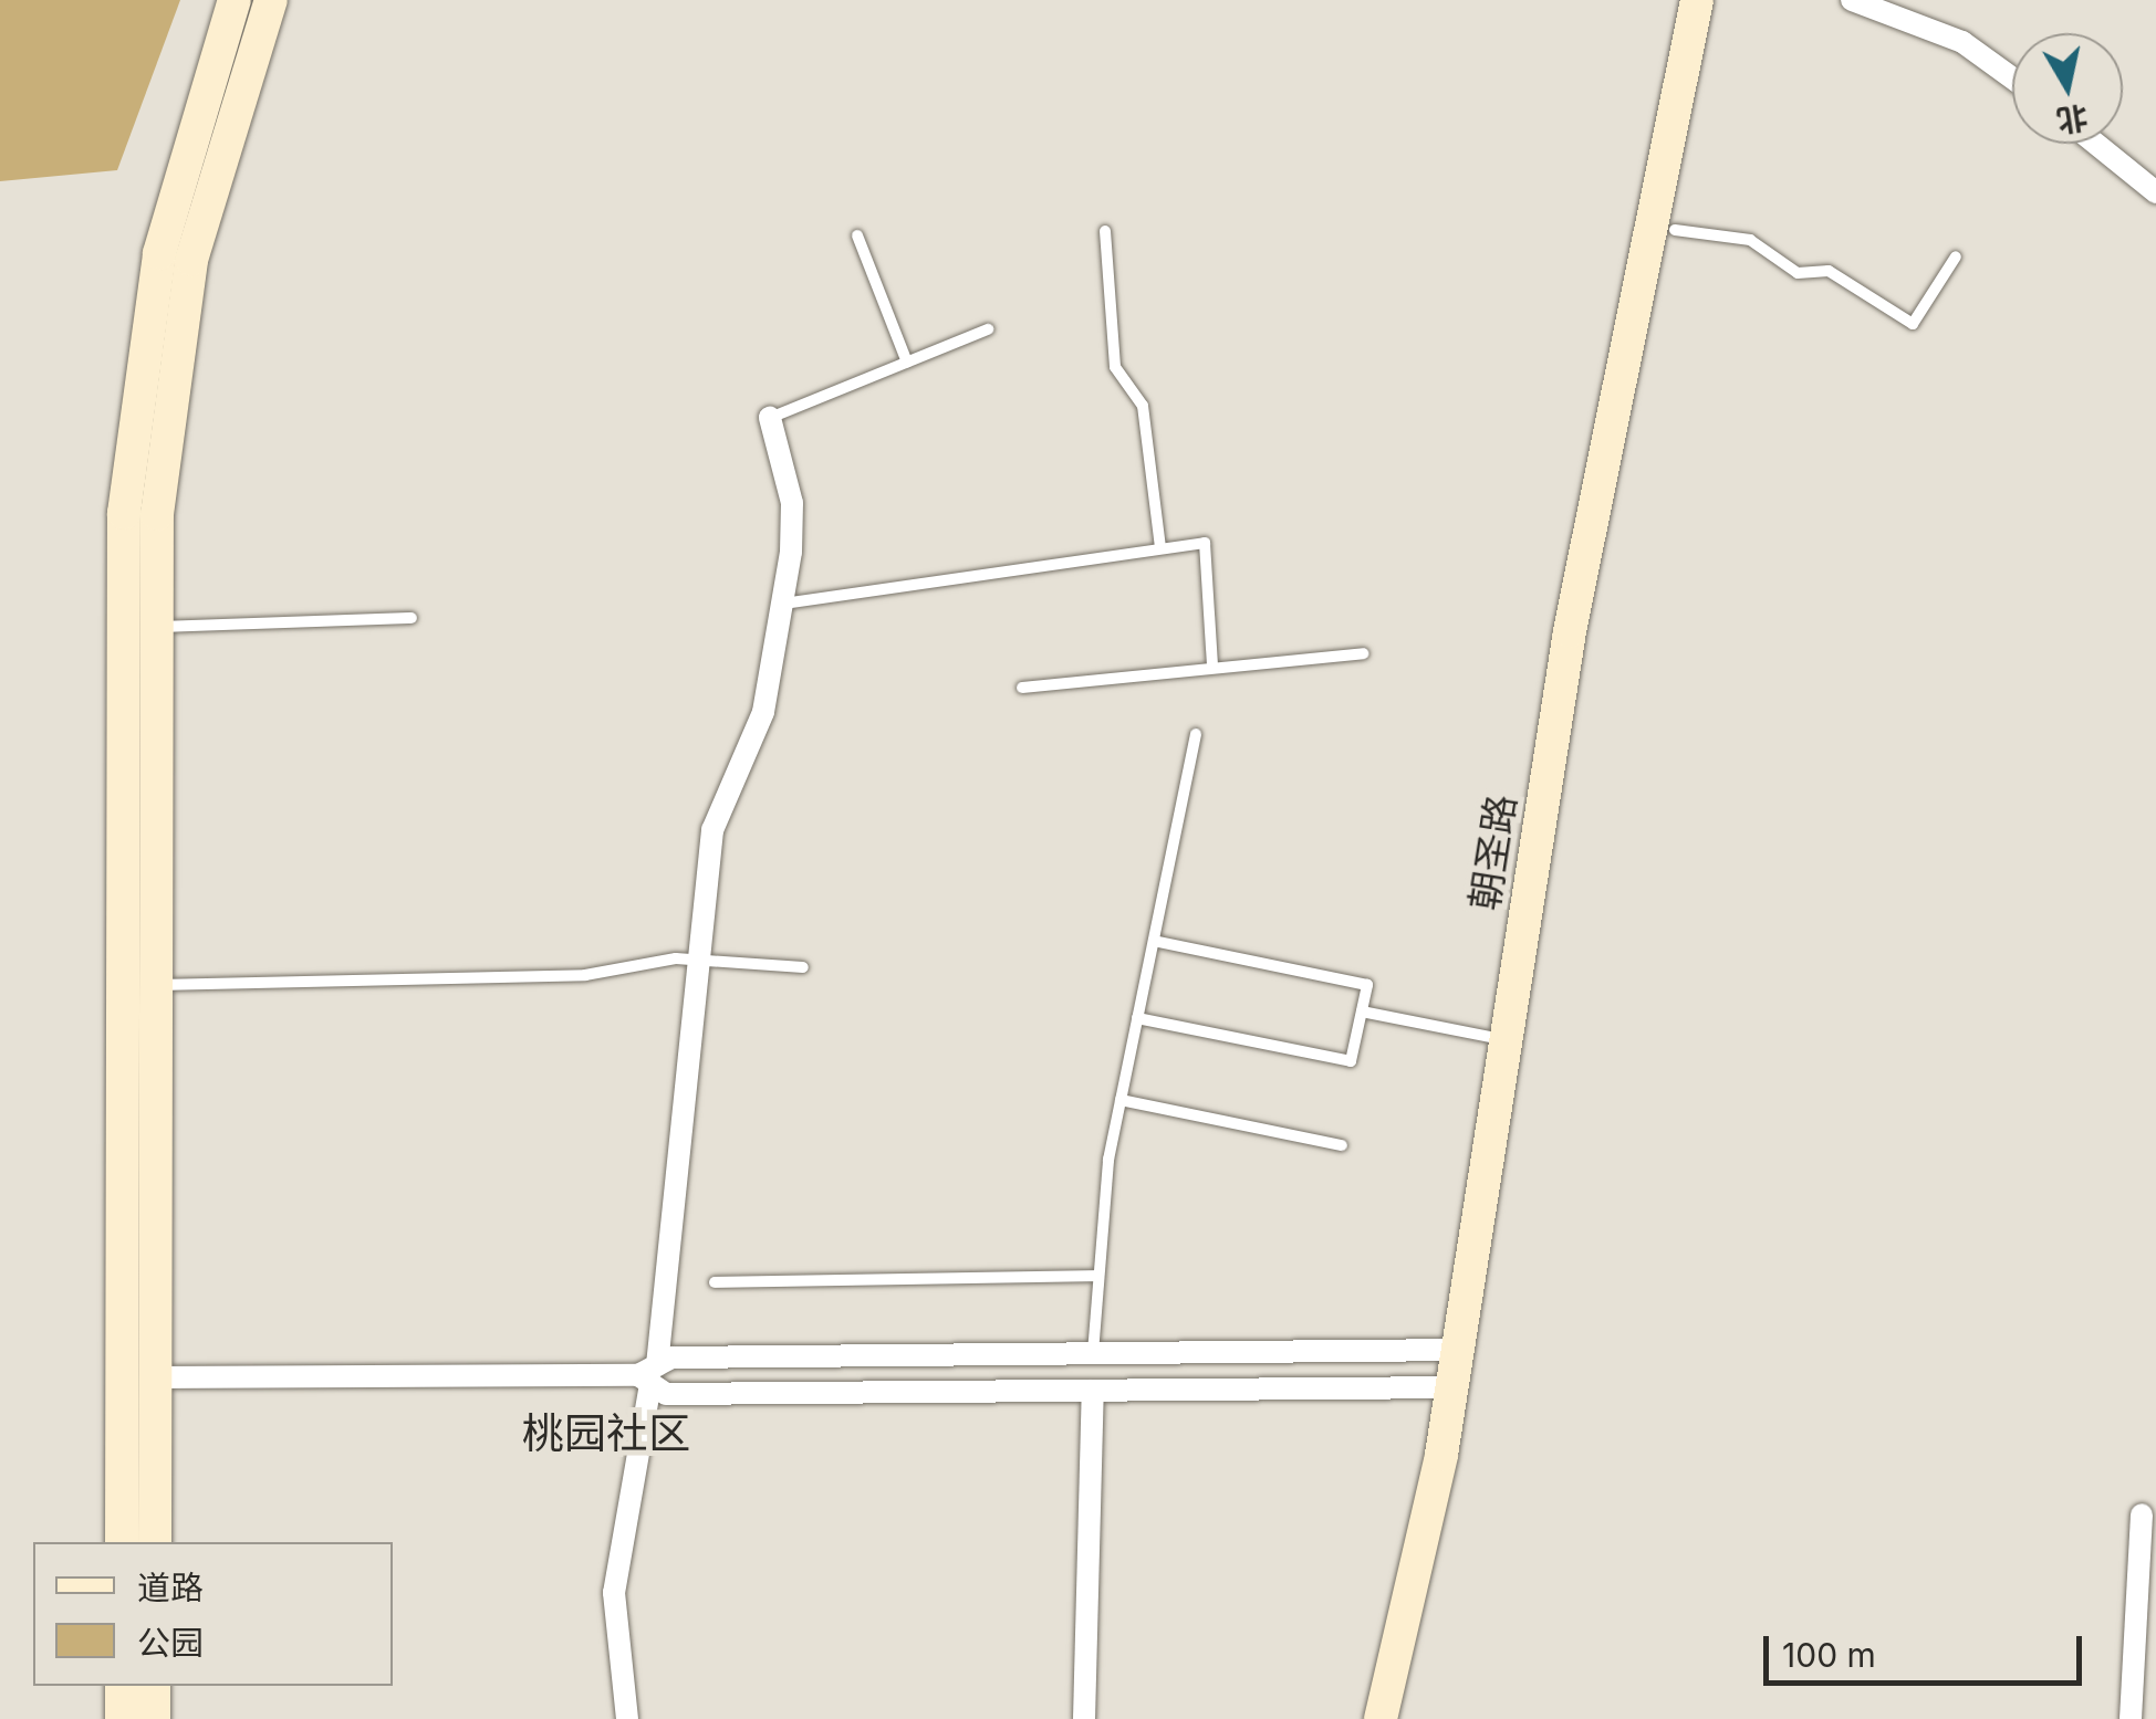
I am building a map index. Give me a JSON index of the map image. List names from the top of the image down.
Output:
{
  "streets": {
    "main road": ["朝圣路"]
  },
  "districts": ["桃园社区"],
  "legend": ["道路", "公园"],
  "scale_bar": "100 m",
  "north": "bottom"
}
